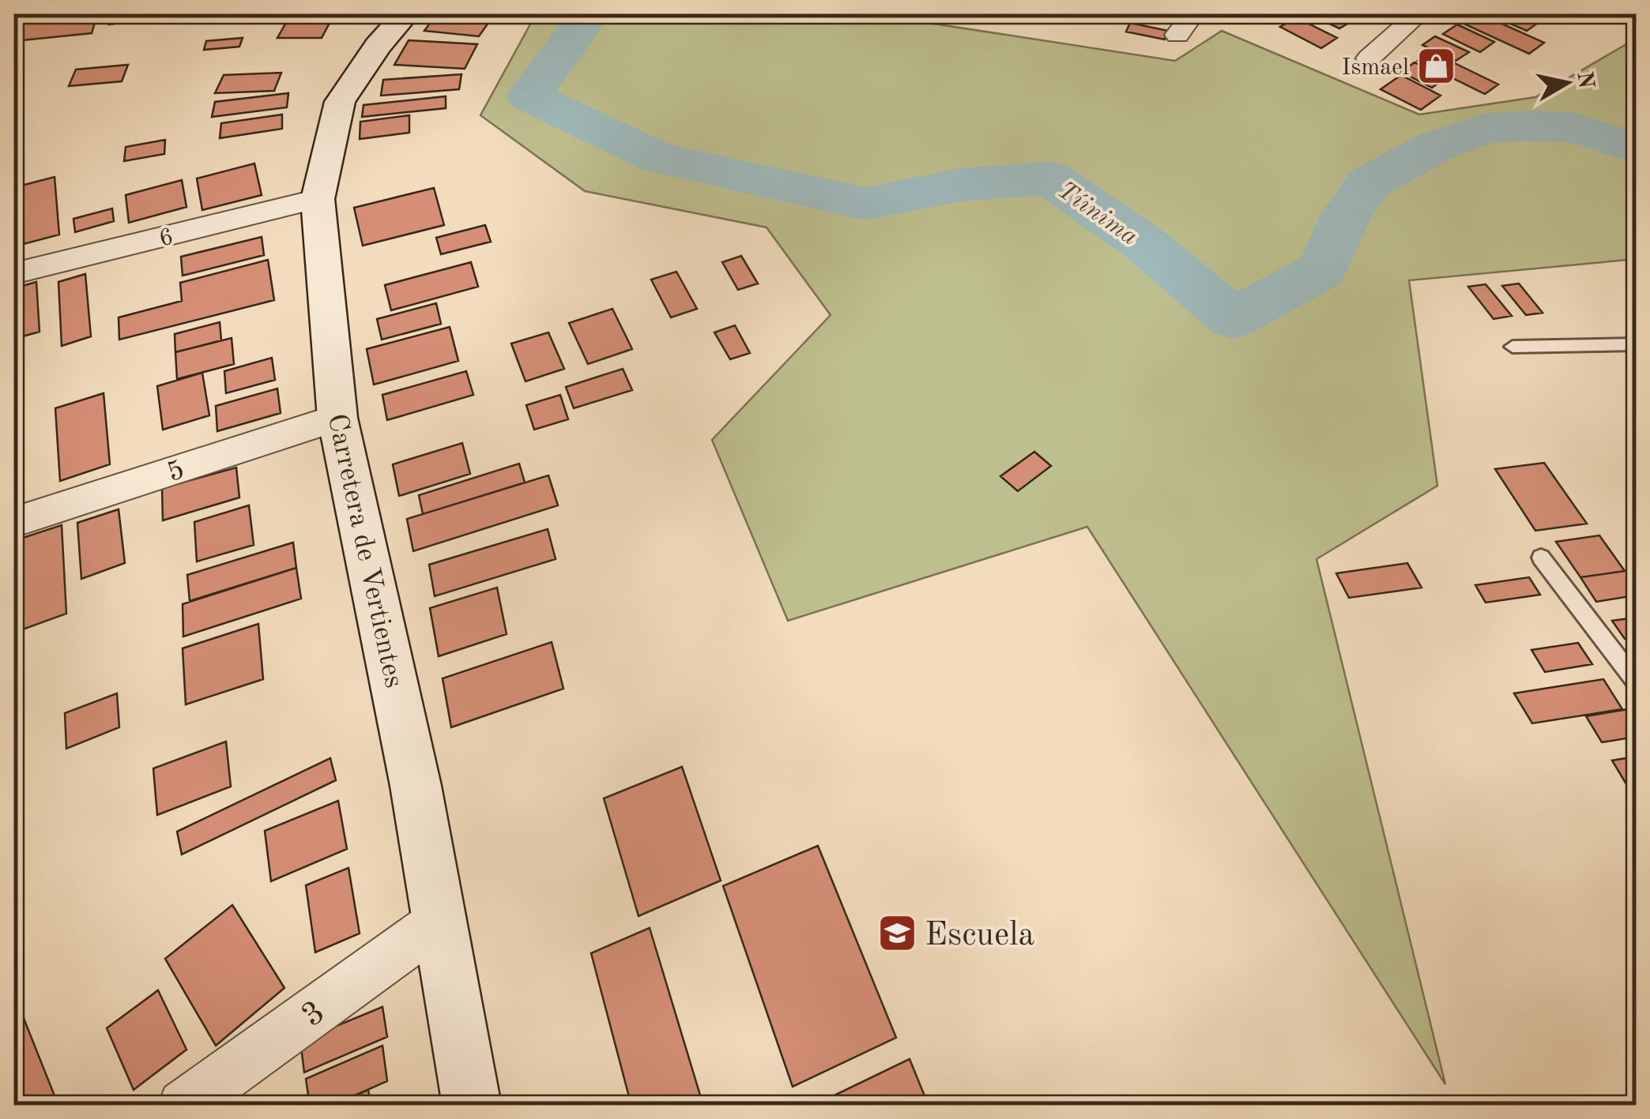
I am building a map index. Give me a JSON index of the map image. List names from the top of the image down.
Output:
{
  "streets": {
    "main road": ["Carretera de Vertientes"],
    "street": ["6", "5", "3"]
  },
  "crossings": [
    ["6", "Carretera de Vertientes"],
    ["5", "Carretera de Vertientes"],
    ["Carretera de Vertientes", "3"]
  ],
  "water": ["Tíinima"],
  "places": {
    "shop": ["Ismael"],
    "school or university": ["Escuela"]
  },
  "north": "right"
}
